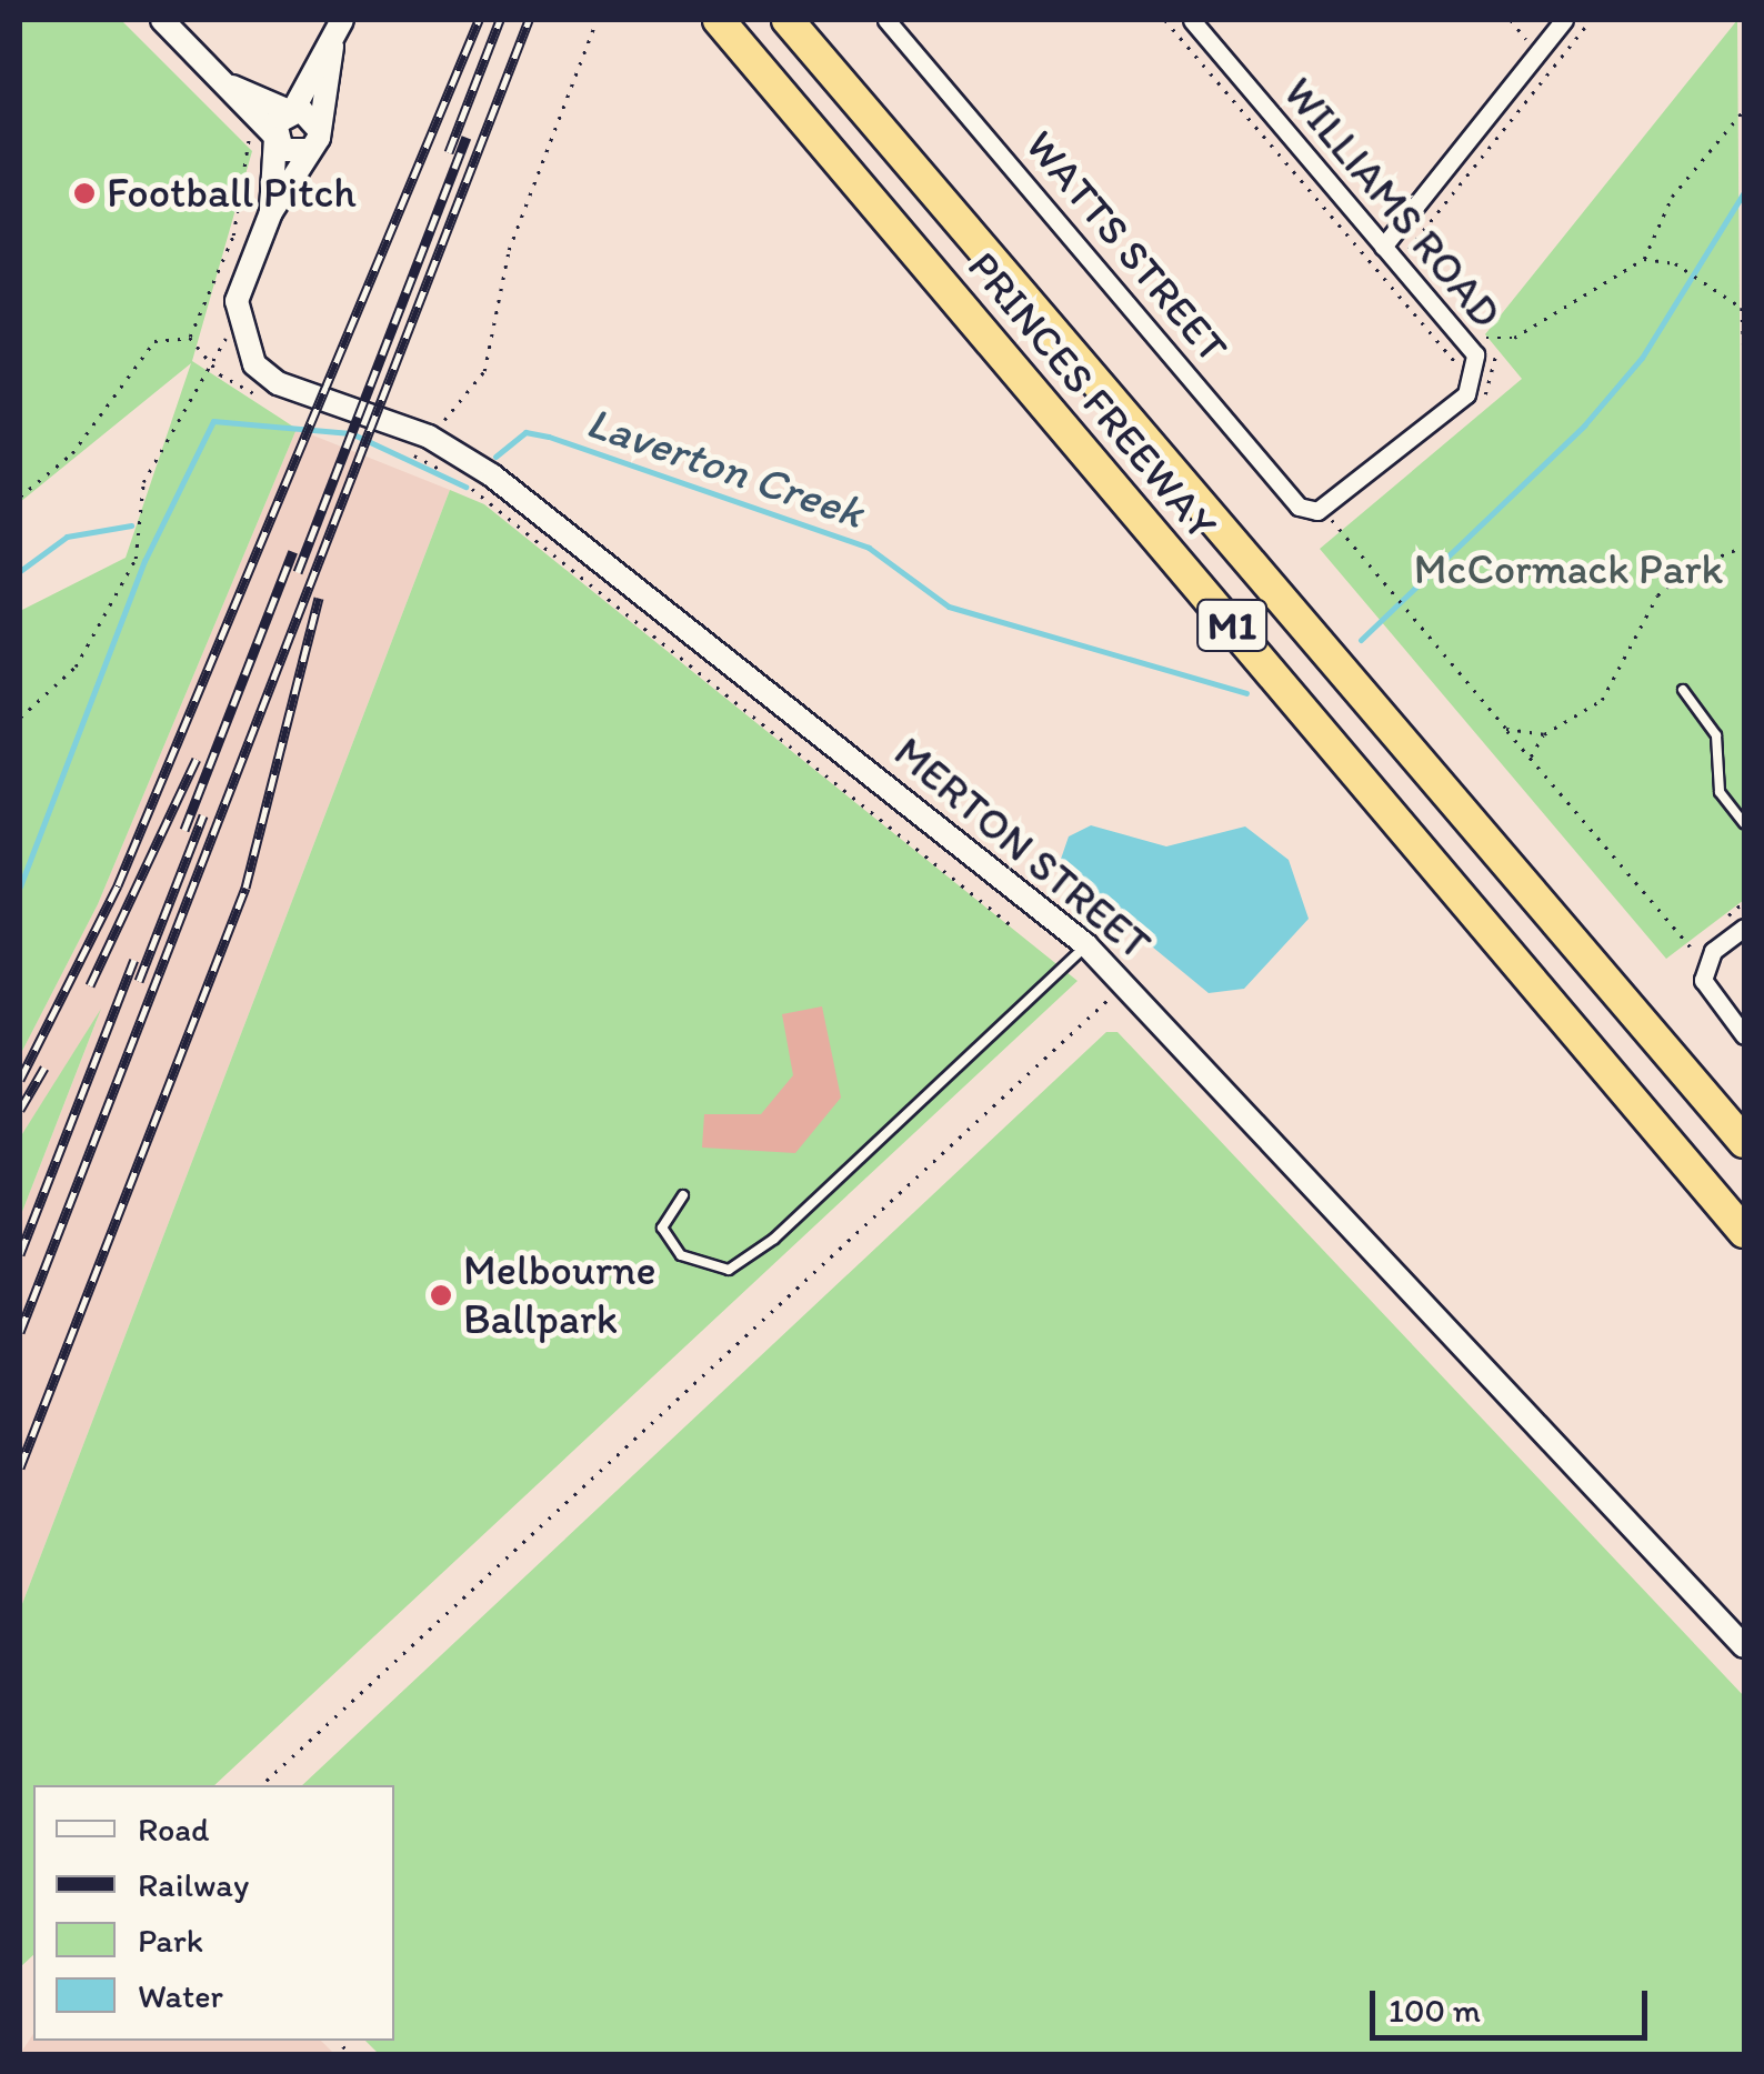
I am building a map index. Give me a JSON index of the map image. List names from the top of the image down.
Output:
{
  "streets": {
    "highway": ["PRINCES FREEWAY", "M1"],
    "street": ["WILLIAMS ROAD", "WATTS STREET", "MERTON STREET"]
  },
  "crossings": [
    ["WILLIAMS ROAD", "WATTS STREET"]
  ],
  "water": ["Laverton Creek"],
  "parks": ["McCormack Park"],
  "places": ["Football Pitch", "Melbourne Ballpark"],
  "legend": [
    "Road",
    "Railway",
    "Park",
    "Water"
  ],
  "scale_bar": "100 m"
}
